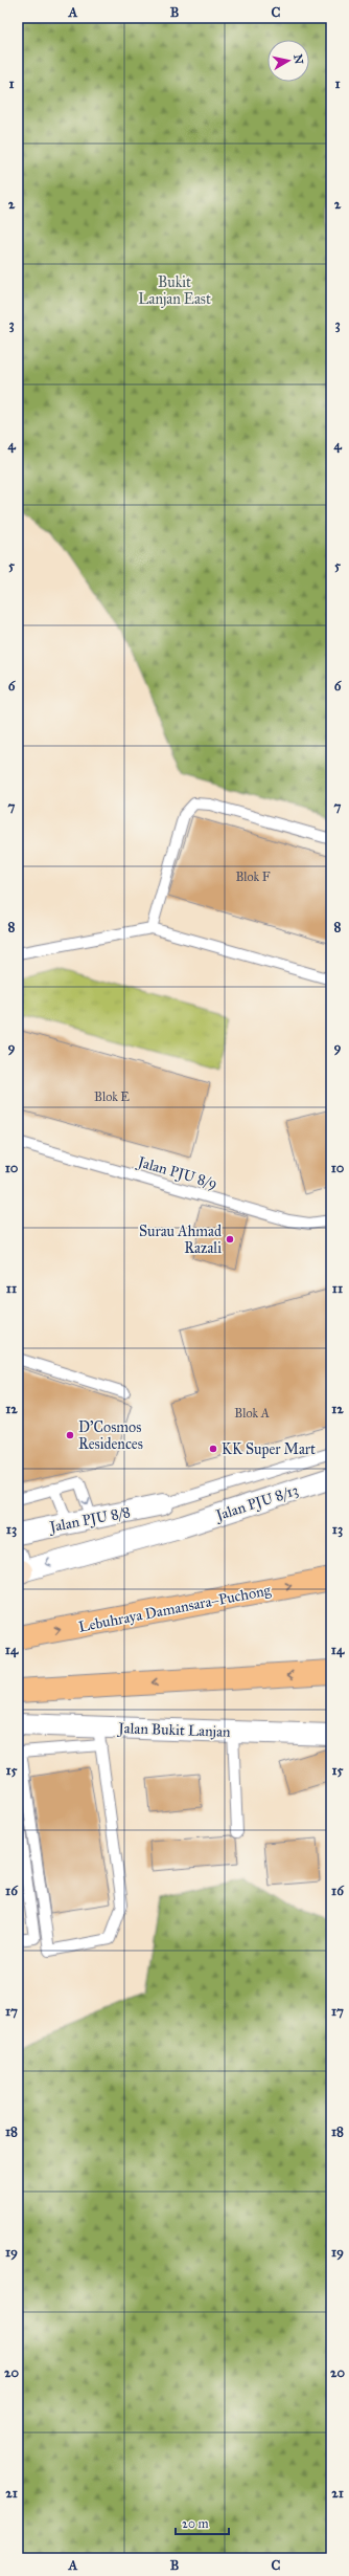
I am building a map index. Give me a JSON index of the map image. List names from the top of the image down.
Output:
{
  "streets": {
    "highway": ["Lebuhraya Damansara–Puchong"],
    "street": ["Jalan PJU 8/13", "Jalan PJU 8/8", "Jalan Bukit Lanjan"],
    "lane": ["Jalan PJU 8/9"]
  },
  "parks": ["Bukit Lanjan East"],
  "places": ["Surau Ahmad Razali", "D'Cosmos Residences", "KK Super Mart"],
  "house_numbers": ["Blok F", "Blok E", "Blok A"],
  "scale_bar": "20 m",
  "north": "right",
  "grid": {
    "columns": ["A", "B", "C"],
    "rows": [
      "1",
      "2",
      "3",
      "4",
      "5",
      "6",
      "7",
      "8",
      "9",
      "10",
      "11",
      "12",
      "13",
      "14",
      "15",
      "16",
      "17",
      "18",
      "19",
      "20",
      "21"
    ]
  }
}
